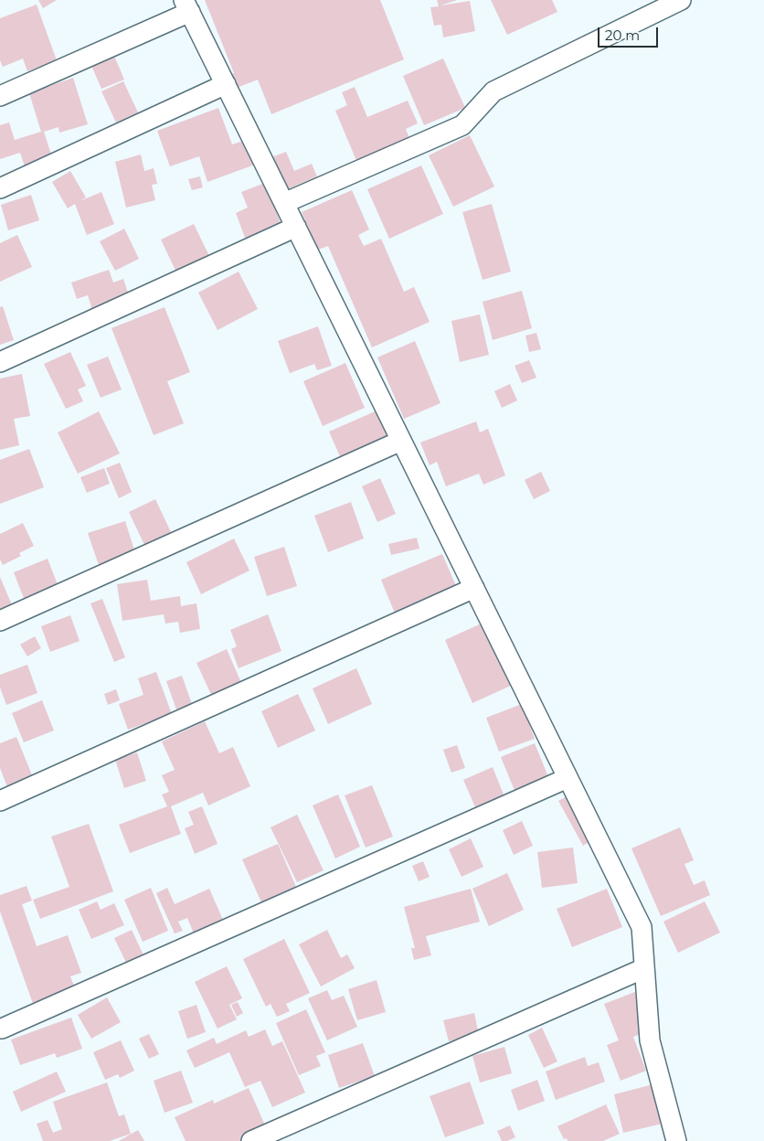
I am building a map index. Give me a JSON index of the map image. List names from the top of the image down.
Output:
{
  "scale_bar": "20 m"
}
